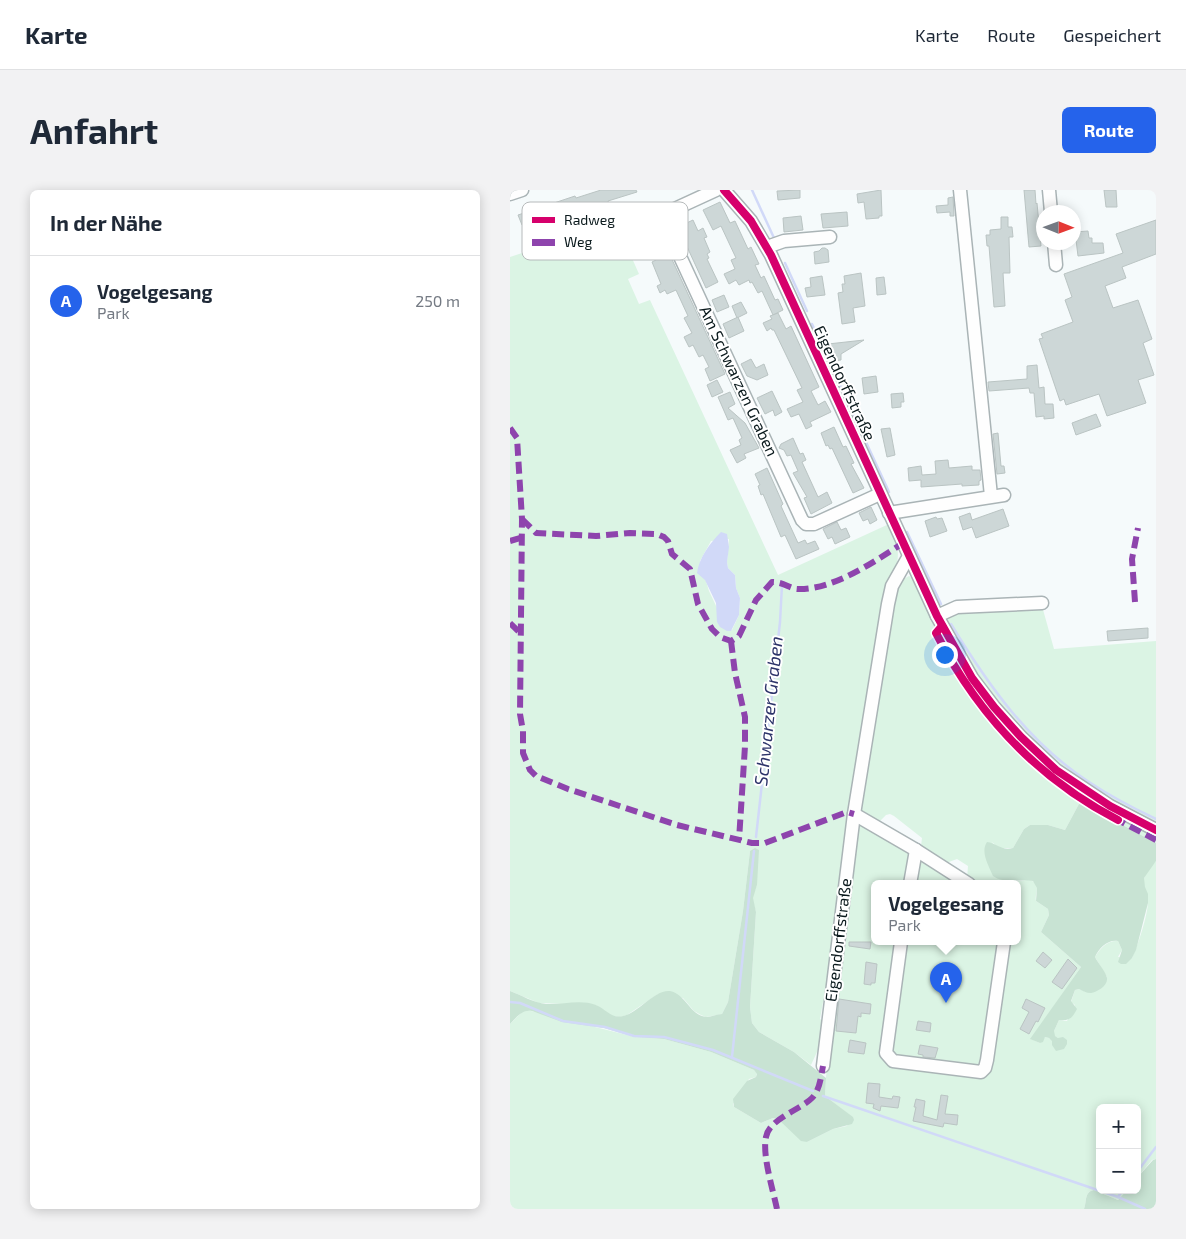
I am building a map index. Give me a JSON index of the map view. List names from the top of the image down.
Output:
{
  "streets": {
    "street": ["Am Schwarzen Graben", "Eigendorffstraße"]
  },
  "crossings": [
    ["Am Schwarzen Graben", "Eigendorffstraße"]
  ],
  "water": ["Schwarzer Graben"],
  "legend": ["Radweg", "Weg"],
  "north": "right",
  "page": {
    "header": "Karte",
    "nav": ["Karte", "Route", "Gespeichert"],
    "buttons": "Route",
    "title": "Anfahrt",
    "heading": "In der Nähe",
    "list": [
      {
        "mark": "A",
        "name": "Vogelgesang",
        "note": "Park",
        "value": "250 m"
      }
    ],
    "popup": ["Vogelgesang", "Park"],
    "pins": "A",
    "map_buttons": ["+", "−"]
  }
}
